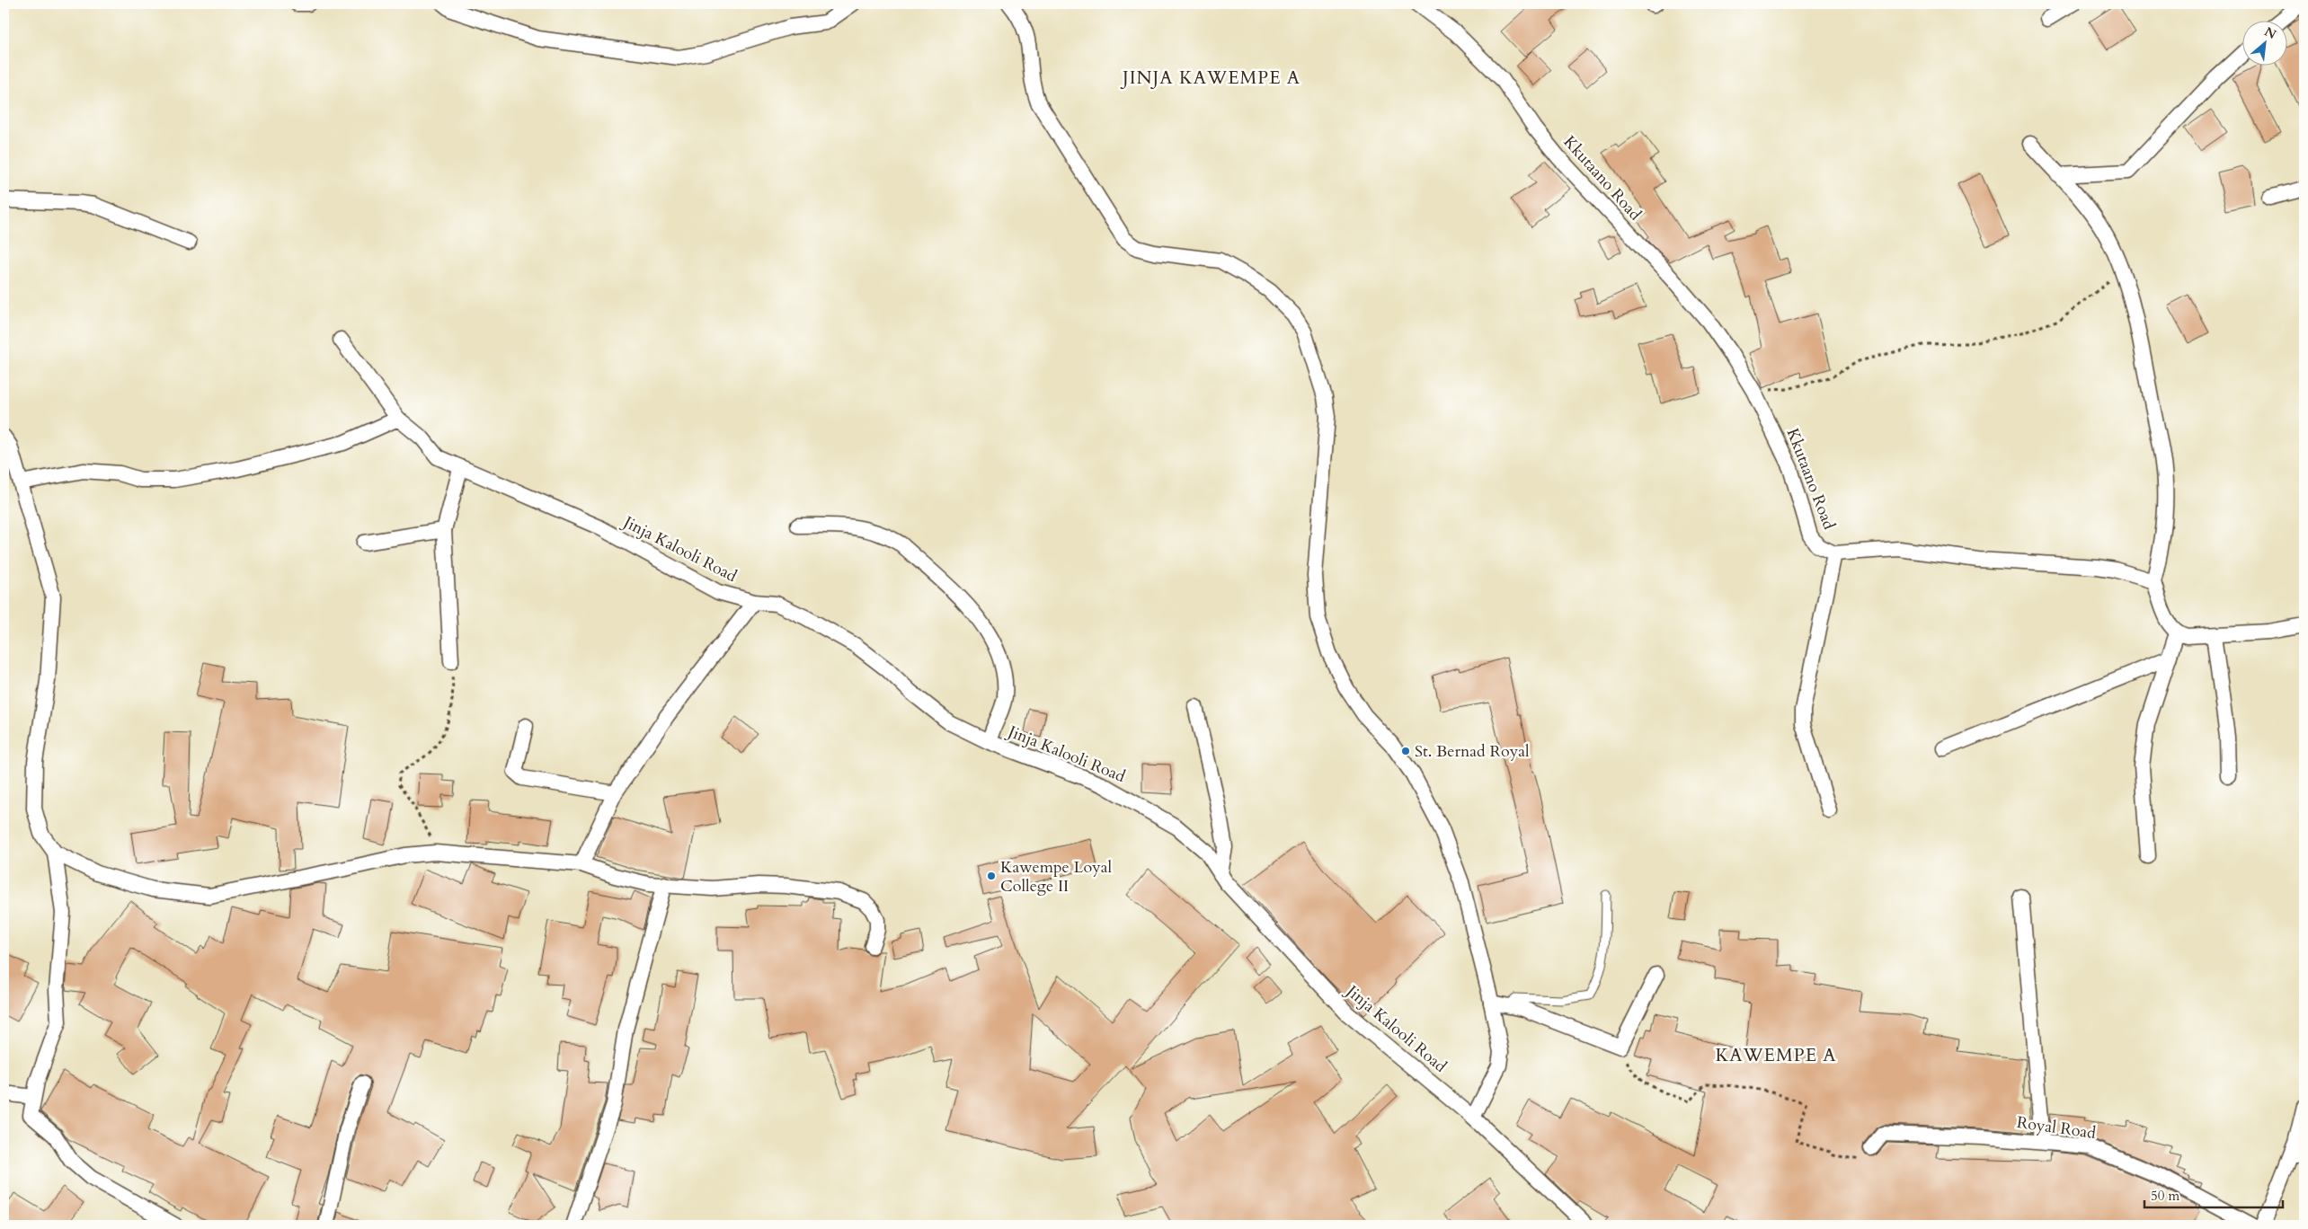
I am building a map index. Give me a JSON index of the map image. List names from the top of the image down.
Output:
{
  "streets": {
    "street": ["Kkutaano Road", "Jinja Kalooli Road", "Royal Road"]
  },
  "districts": ["JINJA KAWEMPE A", "KAWEMPE A"],
  "places": ["St. Bernad Royal", "Kawempe Loyal College II"],
  "scale_bar": "50 m",
  "north": "top right"
}
